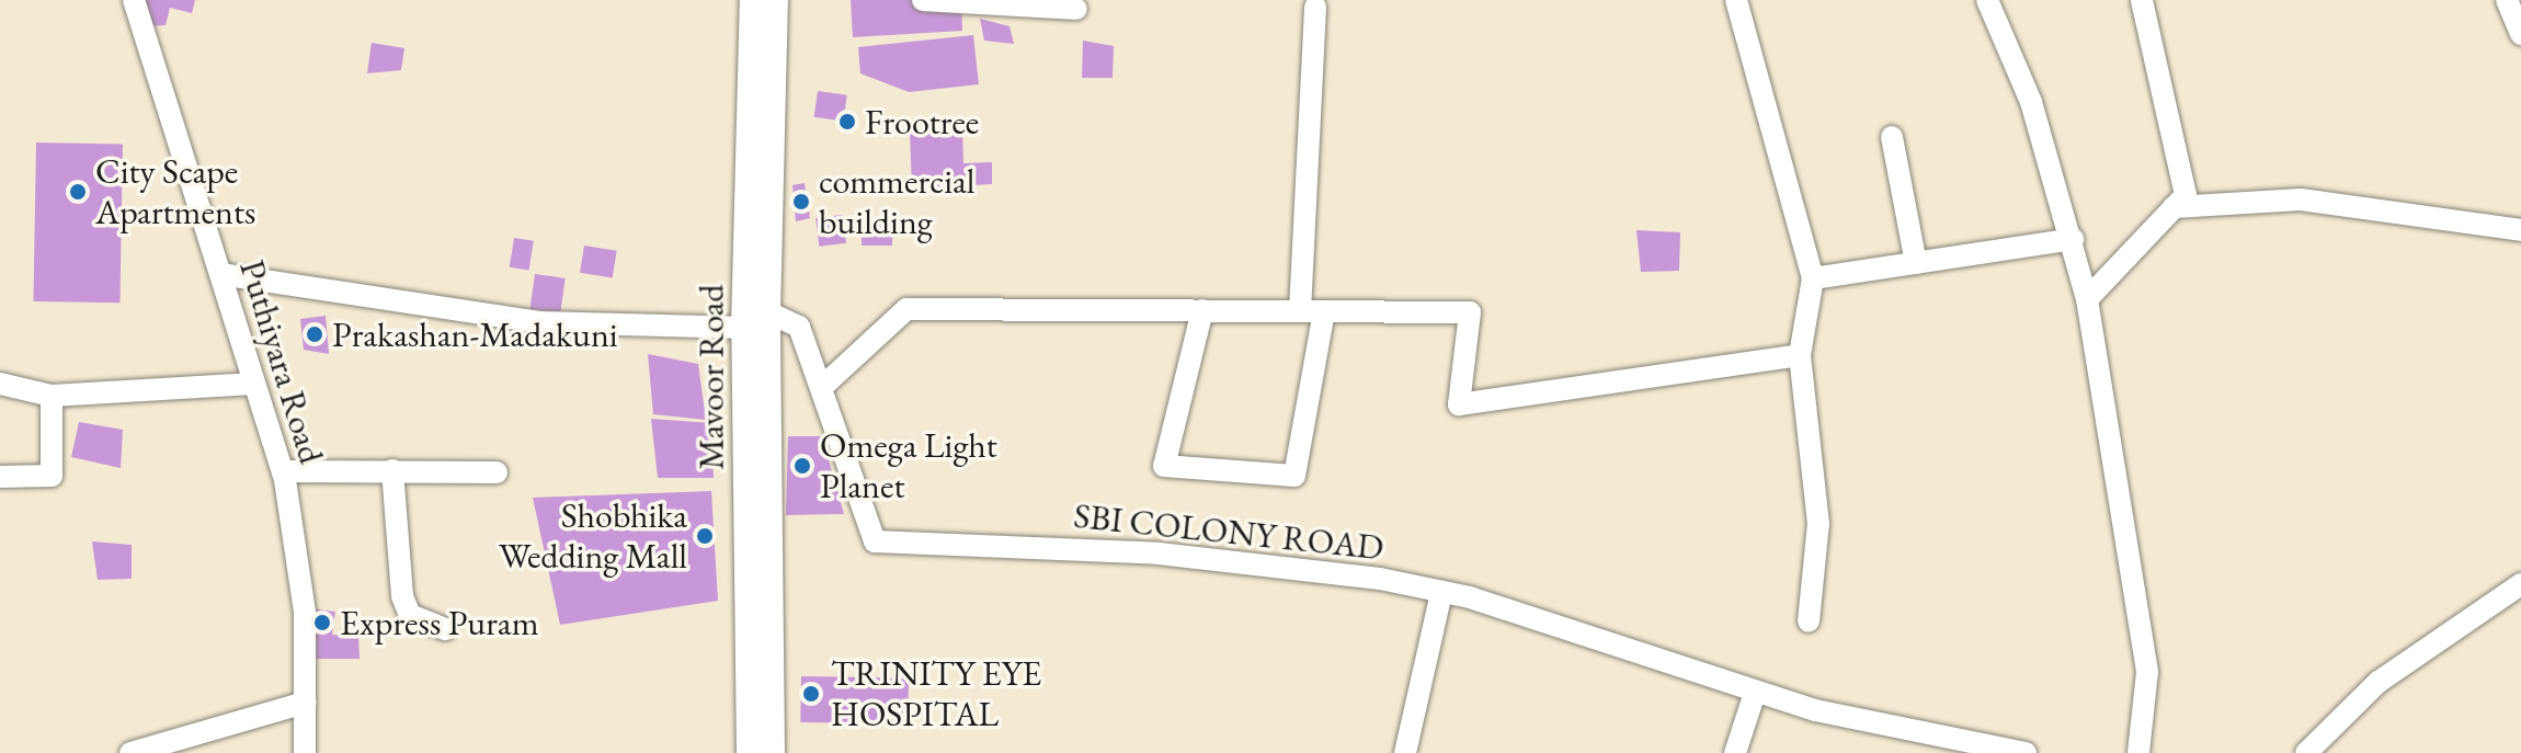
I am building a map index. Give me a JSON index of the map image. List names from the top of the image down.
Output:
{
  "streets": {
    "main road": ["Mavoor Road"],
    "street": ["Puthiyara Road", "SBI COLONY ROAD"]
  },
  "crossings": [
    ["Mavoor Road", "SBI COLONY ROAD"]
  ],
  "places": [
    "Frootree",
    "City Scape Apartments",
    "commercial building",
    "Prakashan-Madakuni",
    "Omega Light Planet",
    "Shobhika Wedding Mall",
    "Express Puram",
    "TRINITY EYE HOSPITAL"
  ]
}
